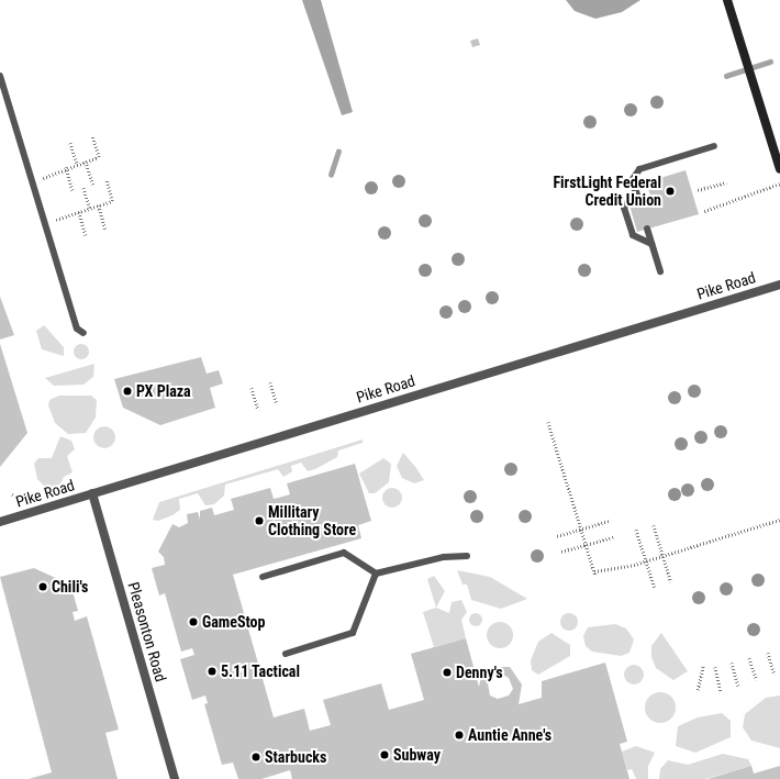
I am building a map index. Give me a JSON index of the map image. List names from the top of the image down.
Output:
{
  "streets": {
    "street": ["Pike Road", "Pleasonton Road"]
  },
  "crossings": [
    ["Pike Road", "Pleasonton Road"]
  ],
  "places": [
    "FirstLight Federal Credit Union",
    "PX Plaza",
    "Millitary Clothing Store",
    "Chili's",
    "GameStop",
    "5.11 Tactical",
    "Denny's",
    "Auntie Anne's",
    "Subway",
    "Starbucks"
  ]
}
